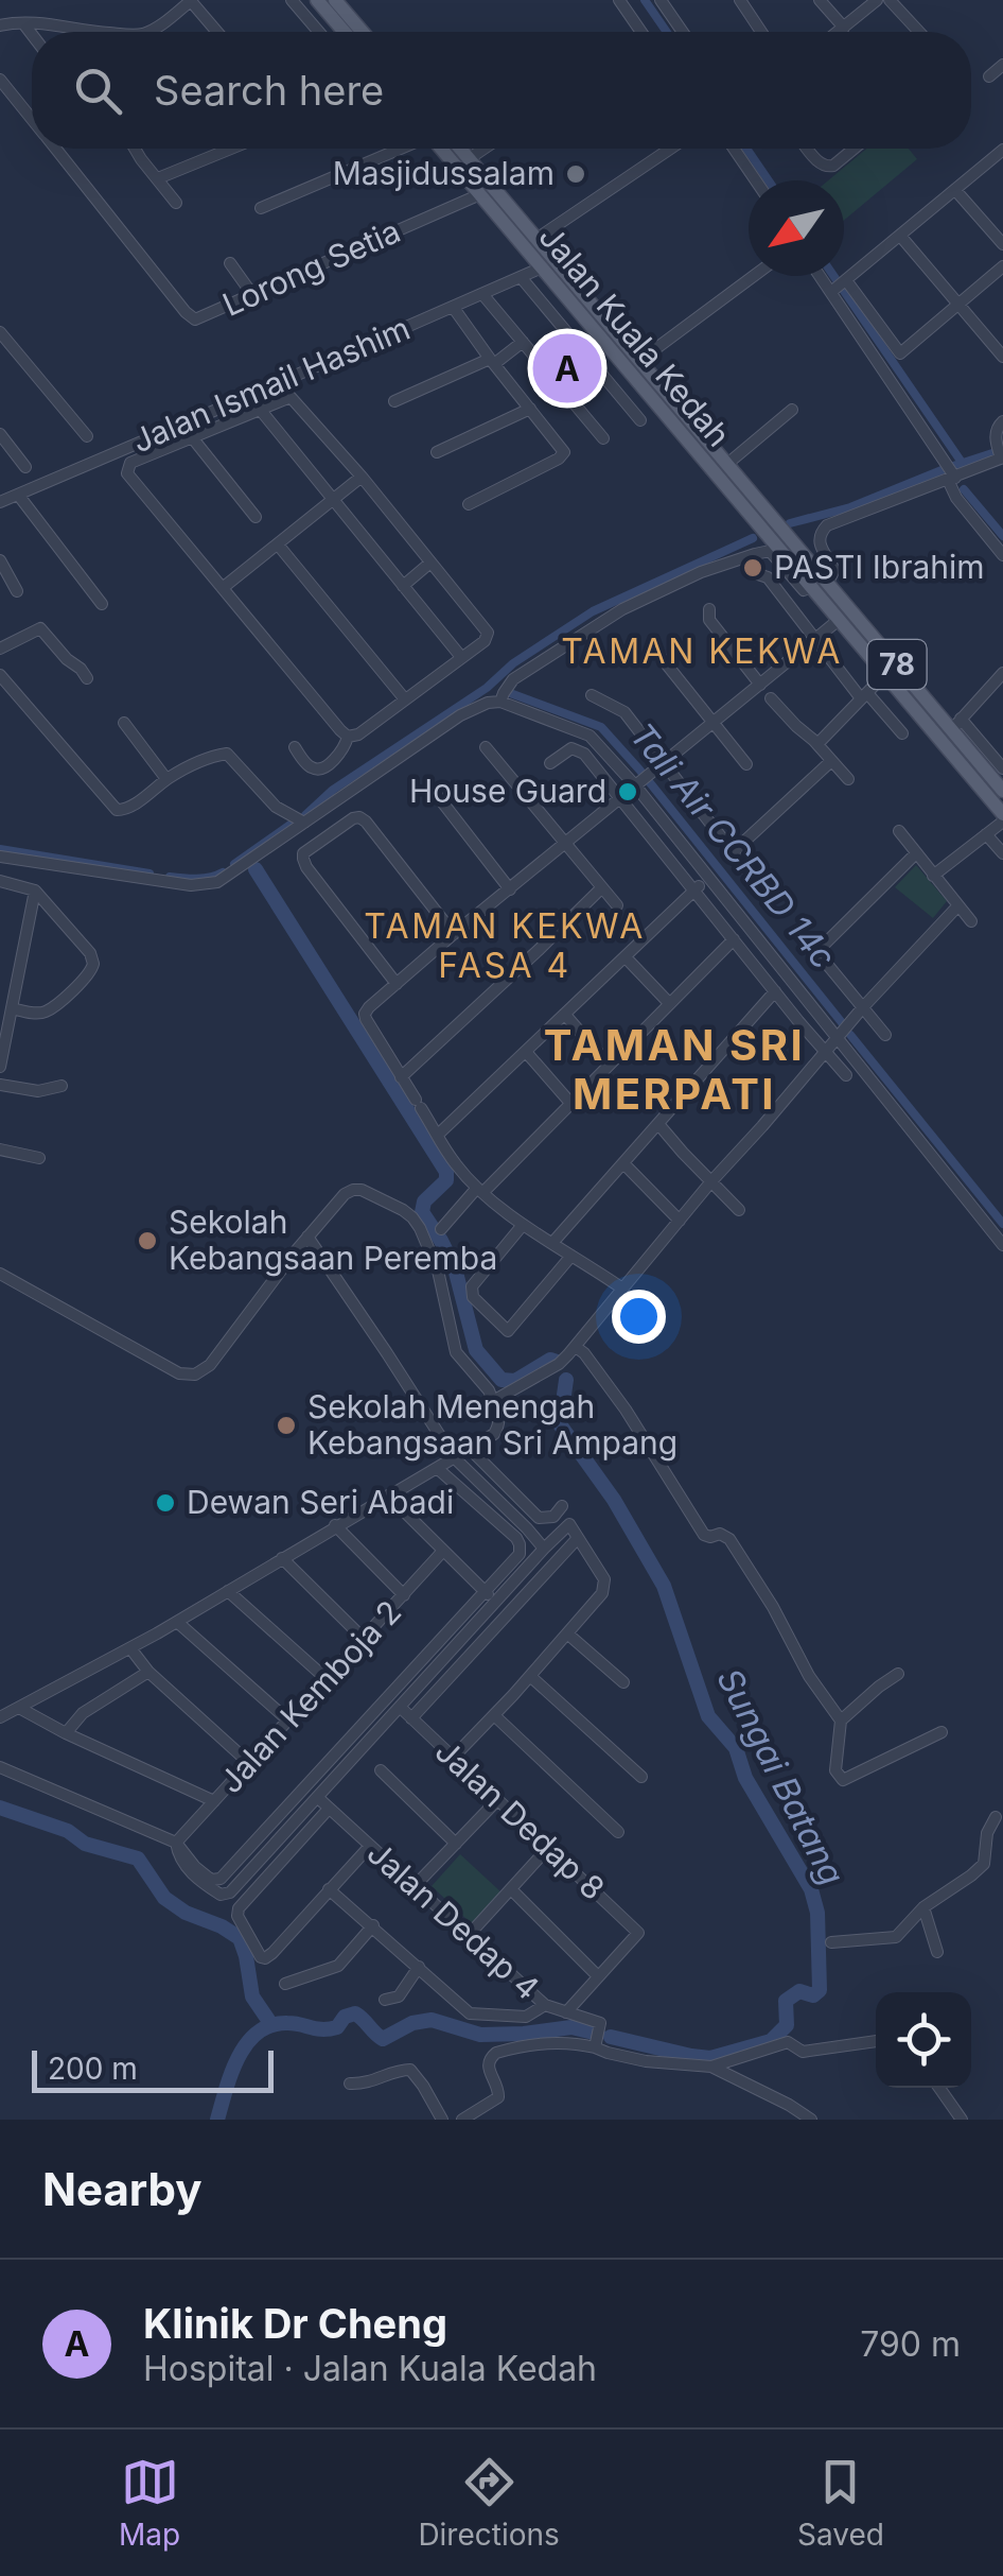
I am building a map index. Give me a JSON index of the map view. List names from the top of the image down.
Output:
{
  "streets": {
    "main road": ["Jalan Kuala Kedah", "78"],
    "street": [
      "Lorong Setia",
      "Jalan Ismail Hashim",
      "Jalan Kemboja 2",
      "Jalan Dedap 8",
      "Jalan Dedap 4"
    ]
  },
  "crossings": [
    ["Lorong Setia", "Jalan Kuala Kedah"],
    ["Jalan Kuala Kedah", "Jalan Ismail Hashim"]
  ],
  "districts": ["TAMAN KEKWA", "TAMAN KEKWA FASA 4", "TAMAN SRI MERPATI"],
  "water": ["Tali Air CCRBD 14c", "Sungai Batang"],
  "places": [
    "Masjidussalam",
    "PASTI Ibrahim",
    "House Guard",
    "Sekolah Kebangsaan Peremba",
    "Sekolah Menengah Kebangsaan Sri Ampang",
    "Dewan Seri Abadi"
  ],
  "scale_bar": "200 m",
  "north": "bottom left",
  "page": {
    "search": "Search here",
    "pins": "A",
    "scale": "200 m",
    "heading": "Nearby",
    "list": [
      {
        "mark": "A",
        "name": "Klinik Dr Cheng",
        "note": "Hospital · Jalan Kuala Kedah",
        "value": "790 m"
      }
    ],
    "nav": ["Map", "Directions", "Saved"]
  }
}
